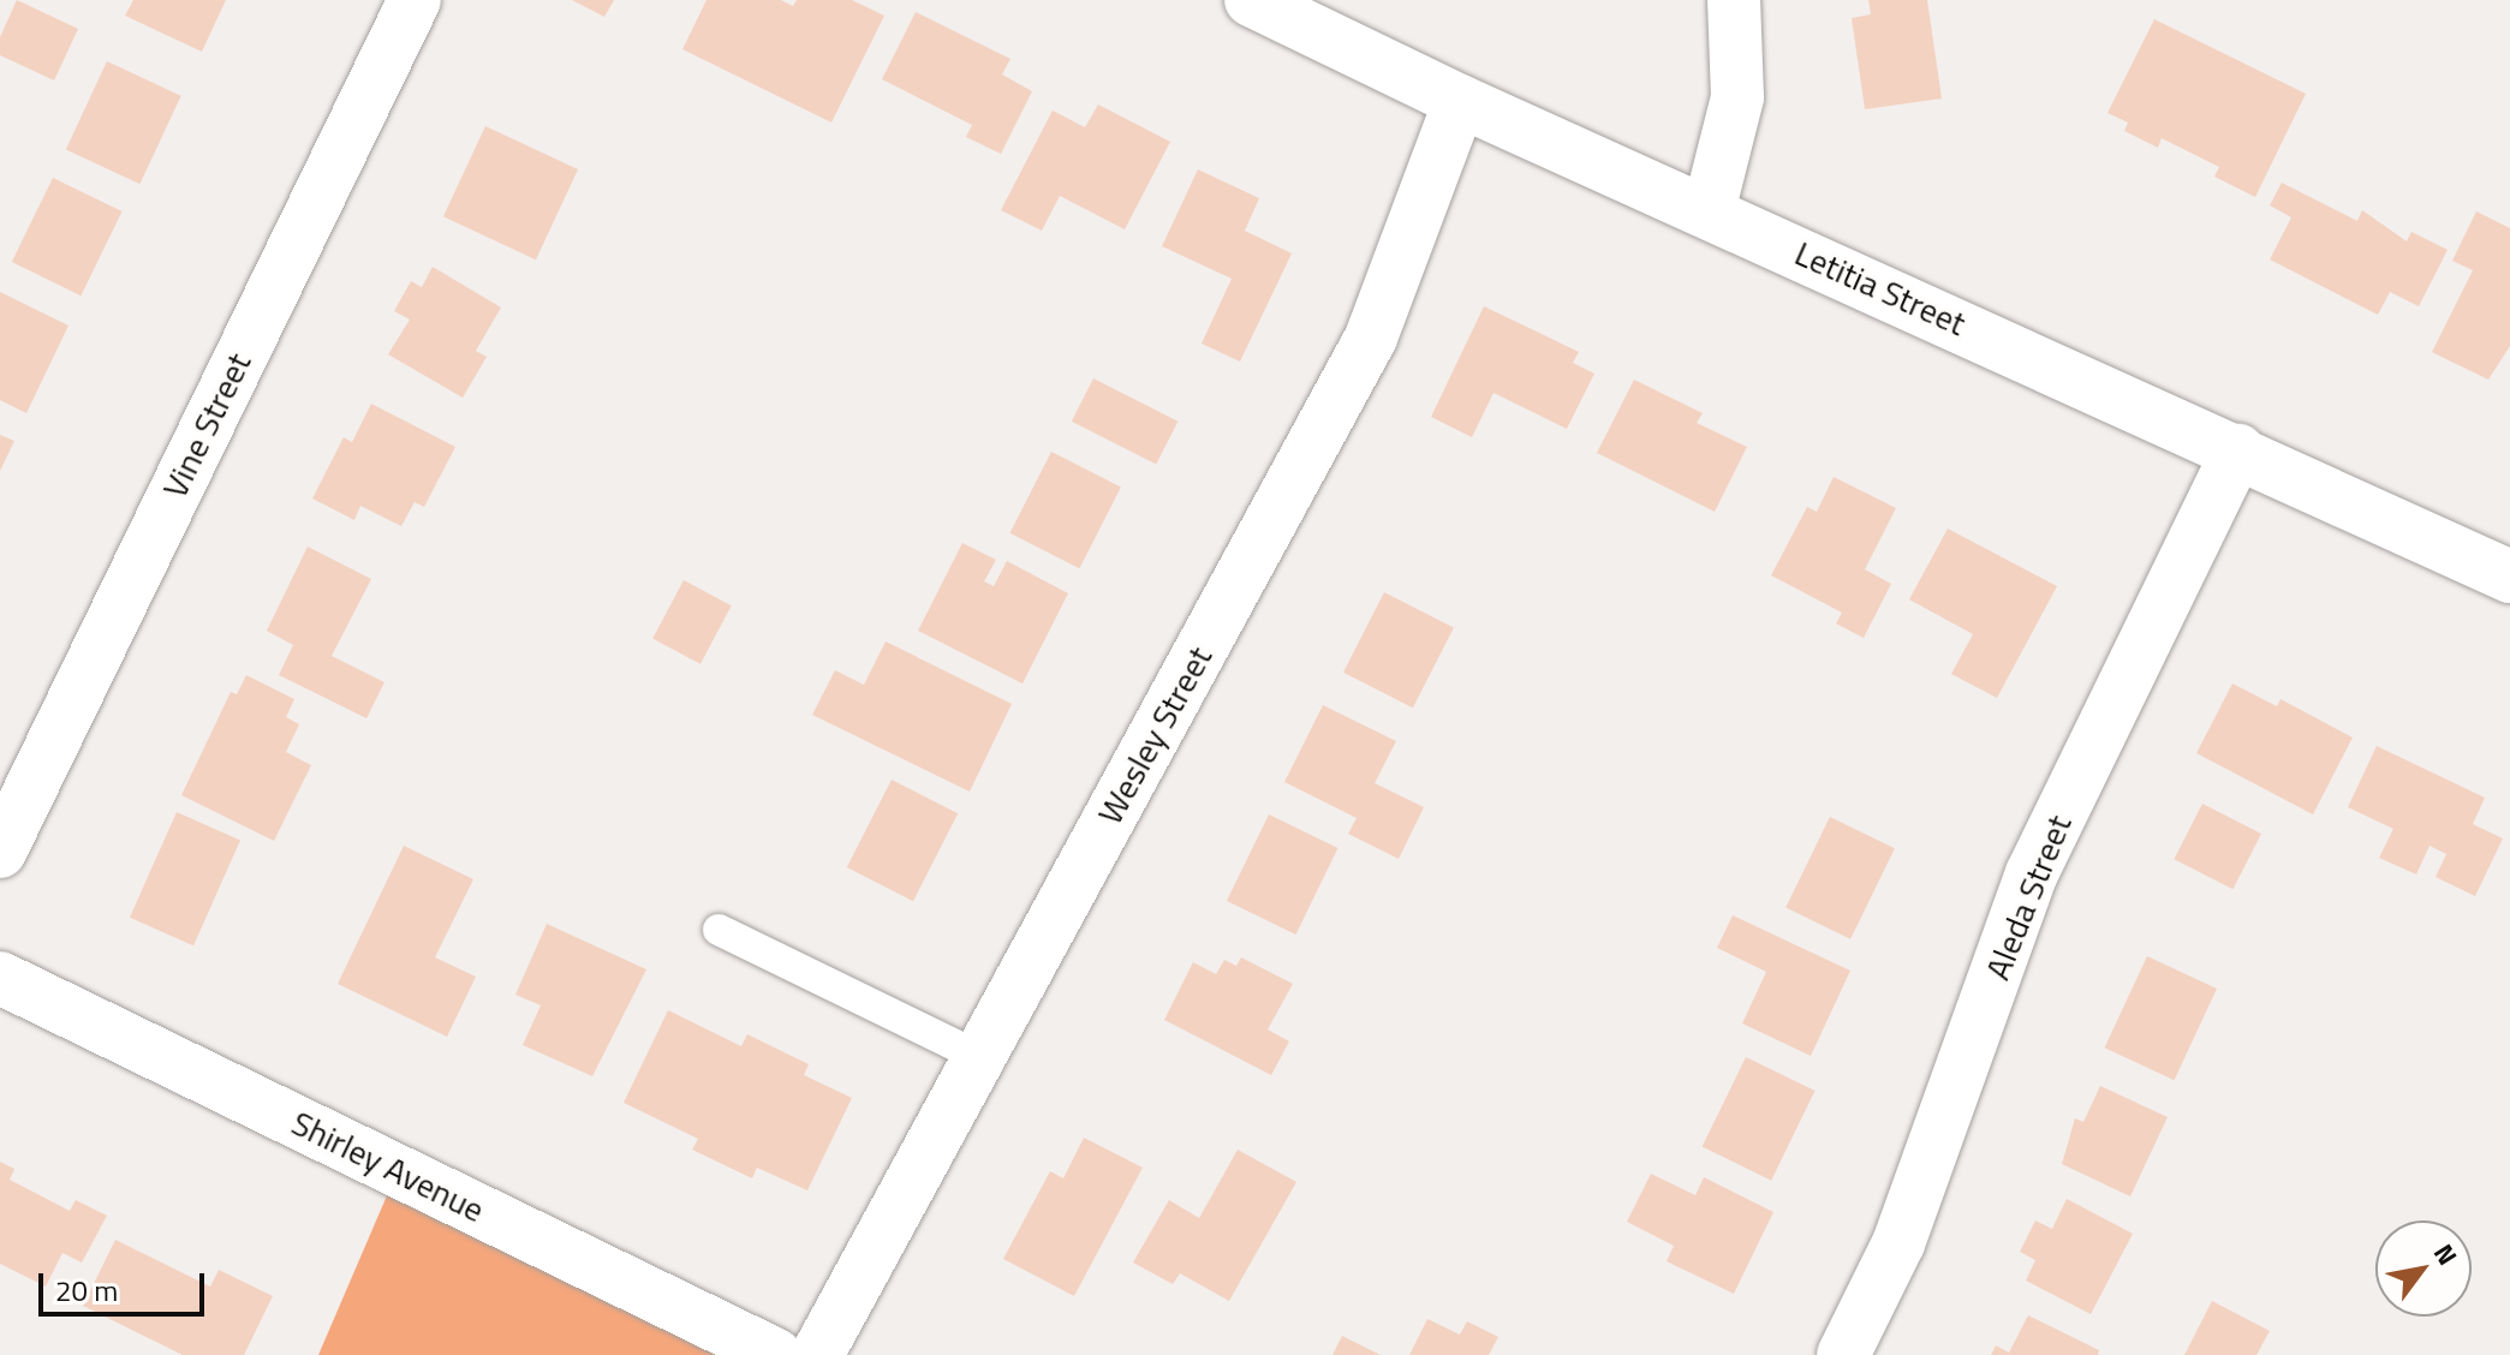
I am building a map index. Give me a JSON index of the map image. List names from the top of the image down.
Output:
{
  "streets": {
    "street": [
      "Letitia Street",
      "Vine Street",
      "Wesley Street",
      "Aleda Street",
      "Shirley Avenue"
    ]
  },
  "crossings": [
    ["Letitia Street", "Wesley Street"],
    ["Letitia Street", "Aleda Street"]
  ],
  "scale_bar": "20 m",
  "north": "top right"
}
